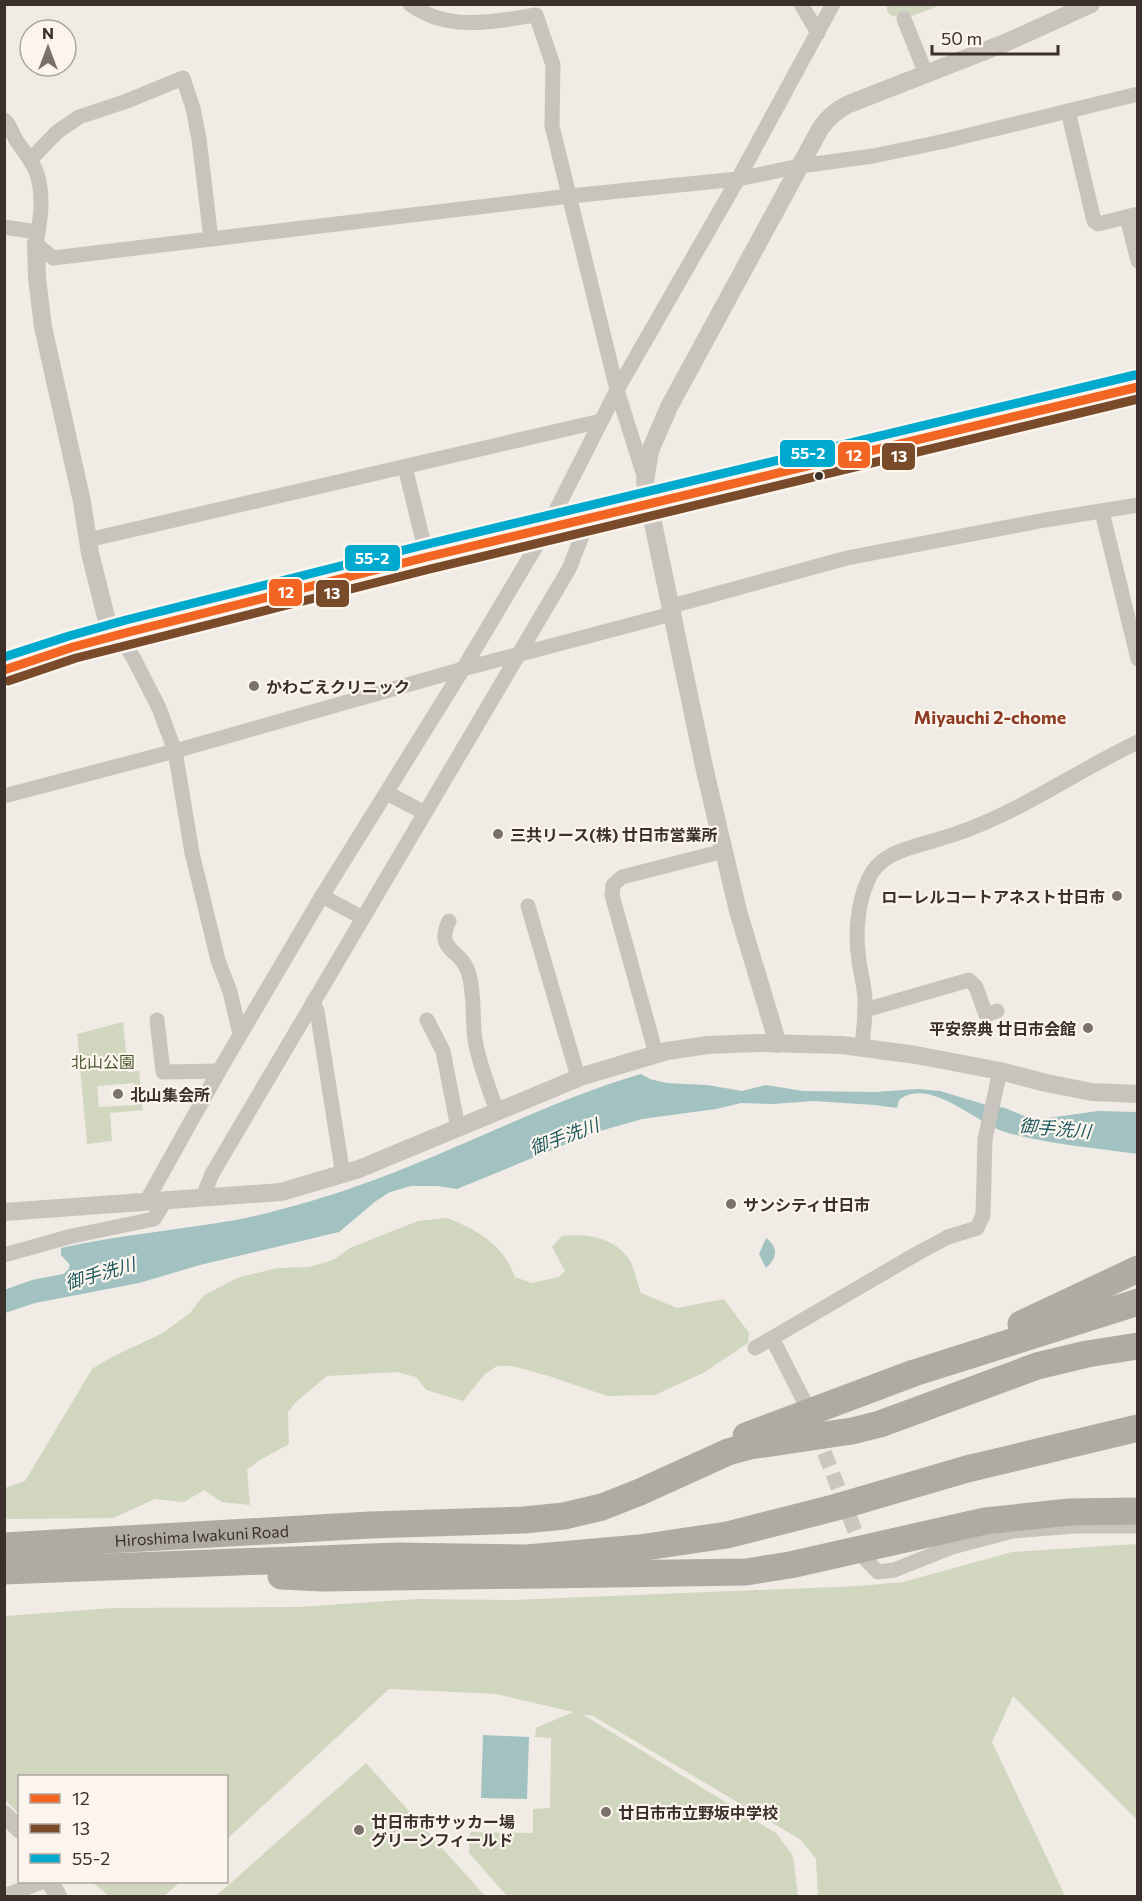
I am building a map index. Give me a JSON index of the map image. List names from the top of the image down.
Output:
{
  "streets": {
    "highway": ["Hiroshima Iwakuni Road"]
  },
  "districts": ["Miyauchi 2-chome"],
  "water": ["御手洗川"],
  "parks": ["北山公園"],
  "places": [
    "かわごえクリニック",
    "三共リース(株) 廿日市営業所",
    "ローレルコートアネスト廿日市",
    "平安祭典 廿日市会館",
    "北山集会所",
    "サンシティ廿日市",
    "廿日市市立野坂中学校",
    "廿日市市サッカー場 グリーンフィールド"
  ],
  "lines": ["transit line 55-2", "transit line 12", "transit line 13"],
  "legend": ["12", "13", "55-2"],
  "scale_bar": "50 m",
  "north": "top"
}
